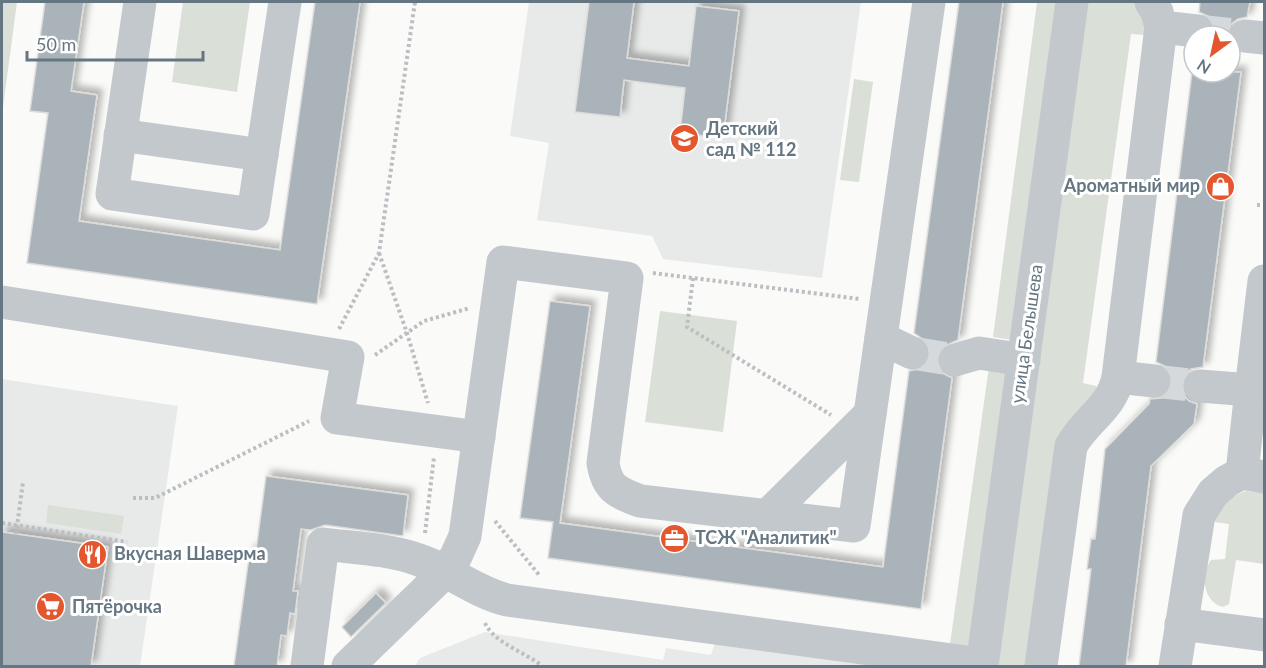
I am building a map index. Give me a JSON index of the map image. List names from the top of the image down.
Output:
{
  "streets": {
    "street": ["улица Белышева"]
  },
  "places": {
    "school or university": ["Детский сад № 112"],
    "shop": ["Ароматный мир"],
    "office": ["ТСЖ \"Аналитик\""],
    "restaurant": ["Вкусная Шаверма"],
    "supermarket": ["Пятёрочка"]
  },
  "scale_bar": "50 m",
  "north": "bottom left"
}
